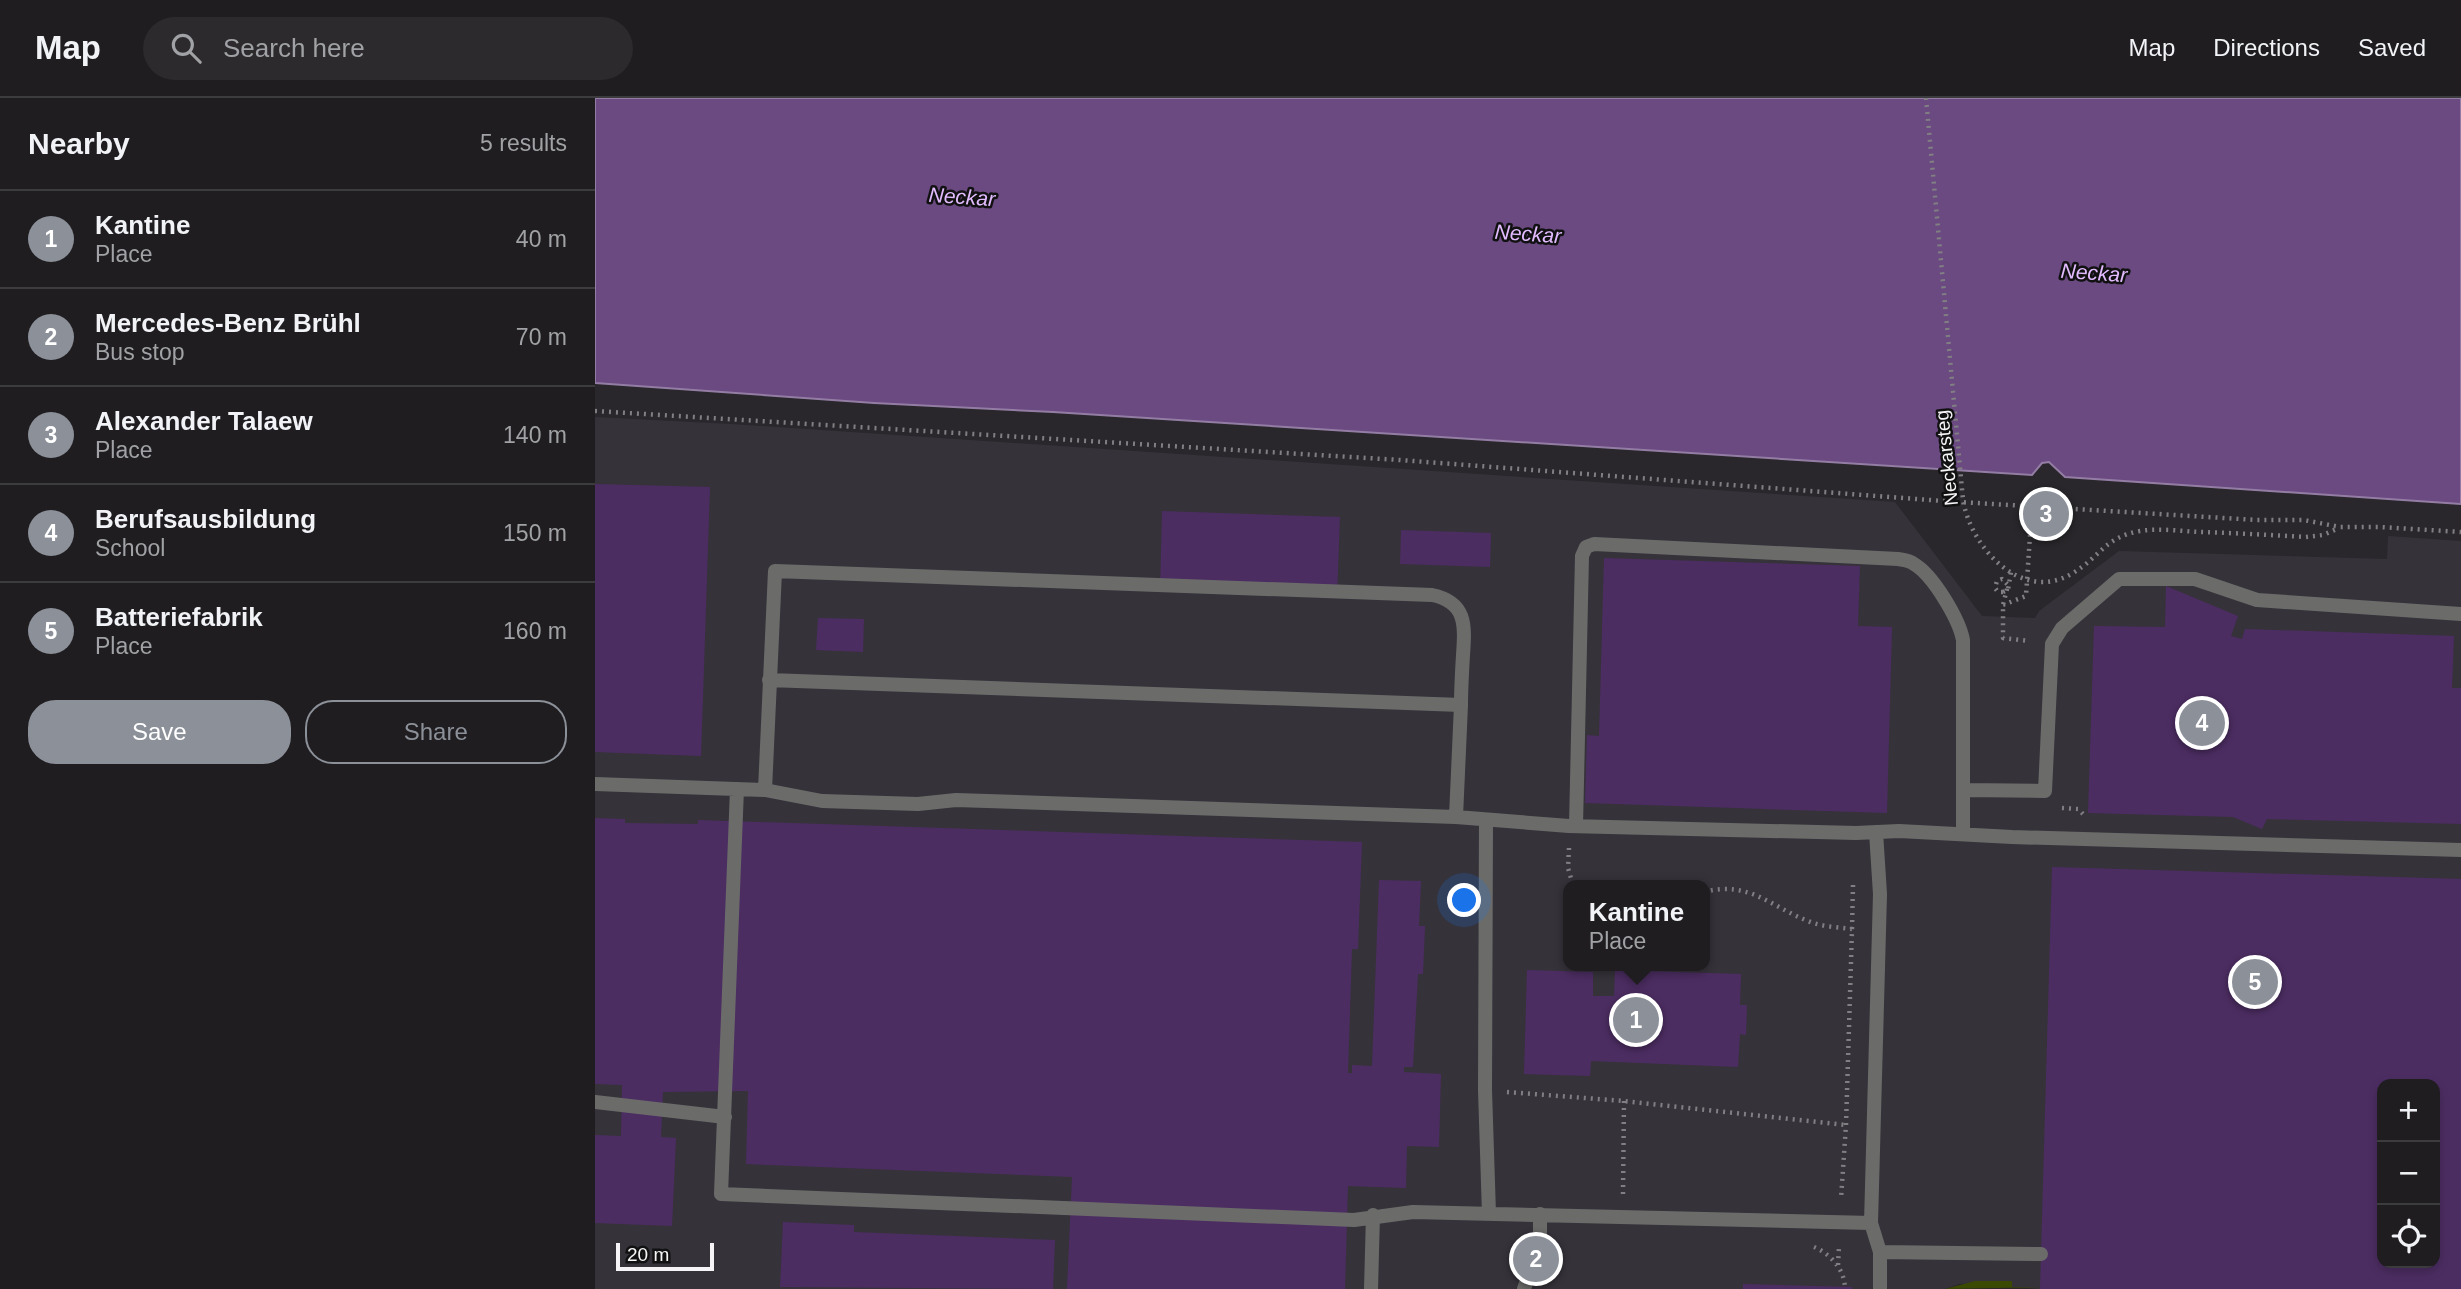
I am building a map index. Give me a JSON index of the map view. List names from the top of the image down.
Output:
{
  "streets": {
    "path": ["Neckarsteg"]
  },
  "water": ["Neckar"],
  "scale_bar": "20 m",
  "page": {
    "header": "Map",
    "search": "Search here",
    "nav": ["Map", "Directions", "Saved"],
    "heading": ["Nearby", "5 results"],
    "list": [
      {
        "mark": "1",
        "name": "Kantine",
        "note": "Place",
        "value": "40 m"
      },
      {
        "mark": "2",
        "name": "Mercedes-Benz Brühl",
        "note": "Bus stop",
        "value": "70 m"
      },
      {
        "mark": "3",
        "name": "Alexander Talaew",
        "note": "Place",
        "value": "140 m"
      },
      {
        "mark": "4",
        "name": "Berufsausbildung",
        "note": "School",
        "value": "150 m"
      },
      {
        "mark": "5",
        "name": "Batteriefabrik",
        "note": "Place",
        "value": "160 m"
      }
    ],
    "pins": [
      "3",
      "4",
      "5",
      "1",
      "2"
    ],
    "buttons": ["Save", "Share"],
    "popup": ["Kantine", "Place"],
    "map_buttons": ["+", "−"],
    "scale": "20 m"
  }
}
